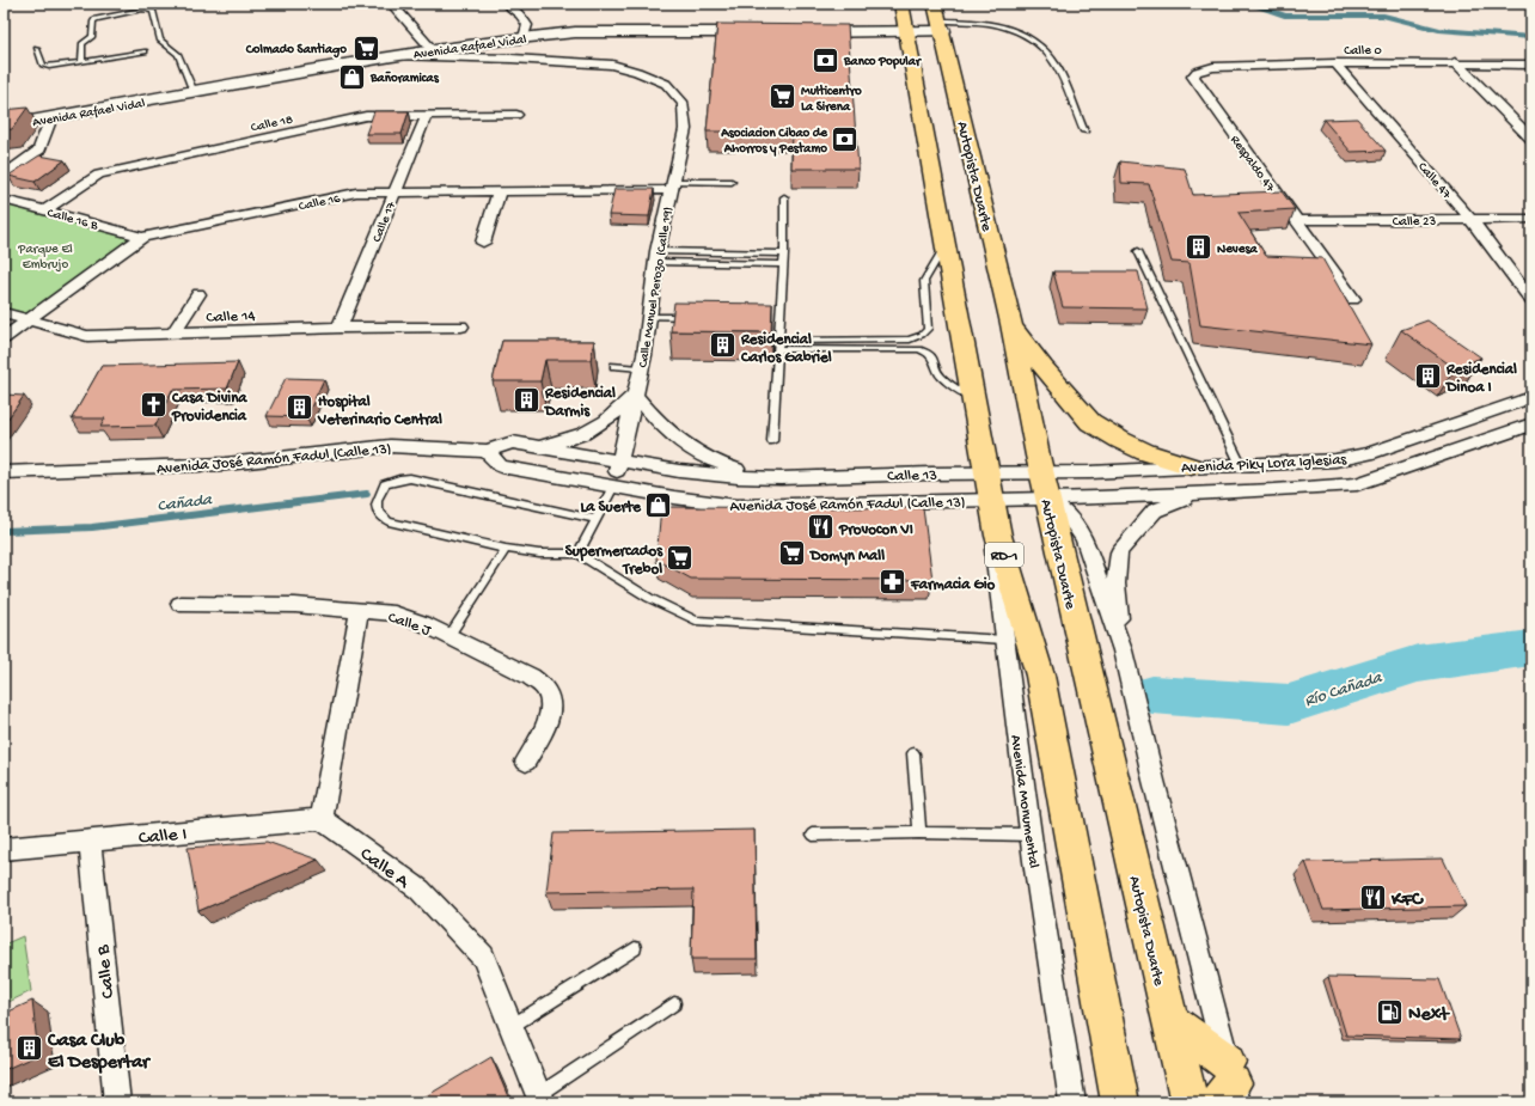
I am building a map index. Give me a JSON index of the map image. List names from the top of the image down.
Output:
{
  "streets": {
    "highway": ["Autopista Duarte", "RD-1"],
    "main road": ["Avenida Rafael Vidal"],
    "street": [
      "Calle 0",
      "Calle 18",
      "Respaldo 47",
      "Calle 47",
      "Calle 16",
      "Calle 16 B",
      "Calle 23",
      "Calle 17",
      "Calle Manuel Perozo (Calle 19)",
      "Calle 14",
      "Avenida José Ramón Fadul (Calle 13)",
      "Avenida Piky Lora Iglesias",
      "Calle 13",
      "Calle J",
      "Avenida Monumental",
      "Calle I",
      "Calle A",
      "Calle B"
    ]
  },
  "crossings": [
    ["Avenida Rafael Vidal", "Calle Manuel Perozo (Calle 19)"],
    ["Calle 0", "Respaldo 47"],
    ["Calle 0", "Calle 47"],
    ["Calle 18", "Calle 16 B"],
    ["Calle 18", "Calle 17"],
    ["Respaldo 47", "Calle 23"],
    ["Autopista Duarte", "Avenida José Ramón Fadul (Calle 13)"],
    ["Autopista Duarte", "Avenida Piky Lora Iglesias"],
    ["Autopista Duarte", "Calle 13"],
    ["Calle 47", "Calle 23"],
    ["Calle 16", "Calle 16 B"],
    ["Calle 16", "Calle 17"],
    ["Calle 16", "Calle Manuel Perozo (Calle 19)"],
    ["Calle 16", "Calle 14"],
    ["Calle 17", "Calle 14"],
    ["Calle Manuel Perozo (Calle 19)", "Avenida José Ramón Fadul (Calle 13)"],
    ["Avenida José Ramón Fadul (Calle 13)", "Avenida Piky Lora Iglesias"],
    ["Avenida José Ramón Fadul (Calle 13)", "Calle 13"],
    ["Avenida José Ramón Fadul (Calle 13)", "RD-1"],
    ["Avenida José Ramón Fadul (Calle 13)", "Avenida Monumental"],
    ["Avenida Piky Lora Iglesias", "Calle 13"],
    ["Calle 13", "RD-1"],
    ["Calle 13", "Avenida Monumental"],
    ["RD-1", "Avenida Monumental"],
    ["Calle I", "Calle A"],
    ["Calle I", "Calle B"]
  ],
  "water": ["Cañada", "Río Cañada"],
  "parks": ["Parque El Embrujo"],
  "places": {
    "supermarket": [
      "Colmado Santiago",
      "Multicentro La Sirena",
      "Domyn Mall",
      "Supermercados Trebol"
    ],
    "bank": ["Banco Popular", "Asociacion Cibao de Ahorros y Pestamo"],
    "shop": ["Bañoramicas", "La Suerte"],
    "building": [
      "Nevesa",
      "Residencial Carlos Gabriel",
      "Residencial Dinoa I",
      "Residencial Darmis",
      "Hospital Veterinario Central",
      "Casa Club El Despertar"
    ],
    "church": ["Casa Divina Providencia"],
    "restaurant": ["Provocon VI", "KFC"],
    "pharmacy": ["Farmacia Gio"],
    "fuel station": ["Next"]
  }
}
